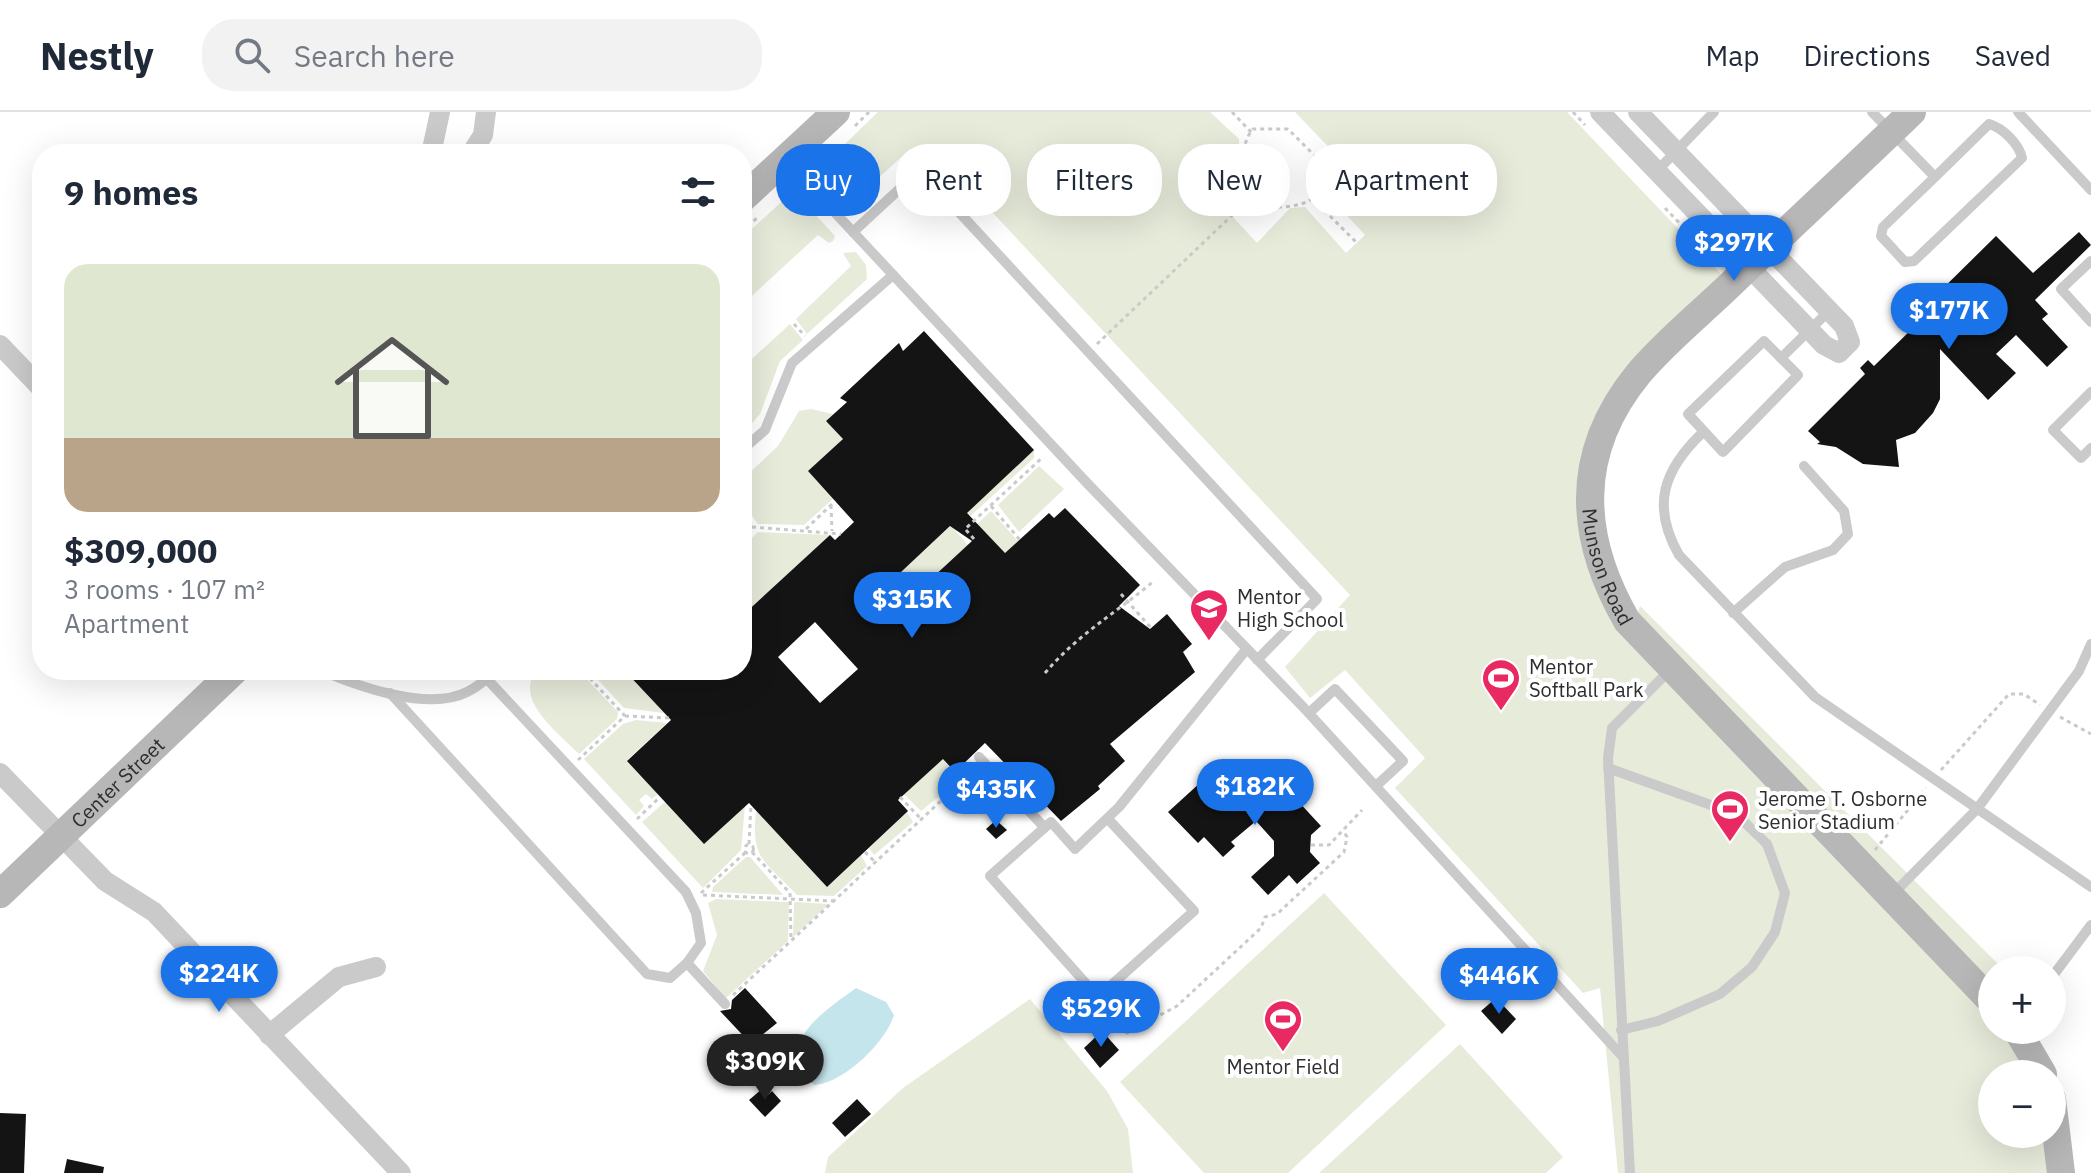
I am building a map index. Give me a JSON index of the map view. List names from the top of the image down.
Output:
{
  "streets": {
    "street": ["Munson Road", "Center Street"]
  },
  "places": {
    "school or university": ["Mentor High School"],
    "sports": ["Mentor Softball Park", "Jerome T. Osborne Senior Stadium", "Mentor Field"]
  },
  "page": {
    "header": "Nestly",
    "search": "Search here",
    "nav": ["Map", "Directions", "Saved"],
    "chip": [
      "Buy",
      "Rent",
      "Filters",
      "New",
      "Apartment"
    ],
    "heading": "9 homes",
    "price": [
      "$297K",
      "$177K",
      "$315K",
      "$182K",
      "$435K",
      "$224K",
      "$446K",
      "$529K",
      "$309K"
    ],
    "list": [
      {
        "name": "$309,000",
        "note": "3 rooms · 107 m² · Apartment"
      }
    ],
    "map_buttons": ["+", "−"]
  }
}
